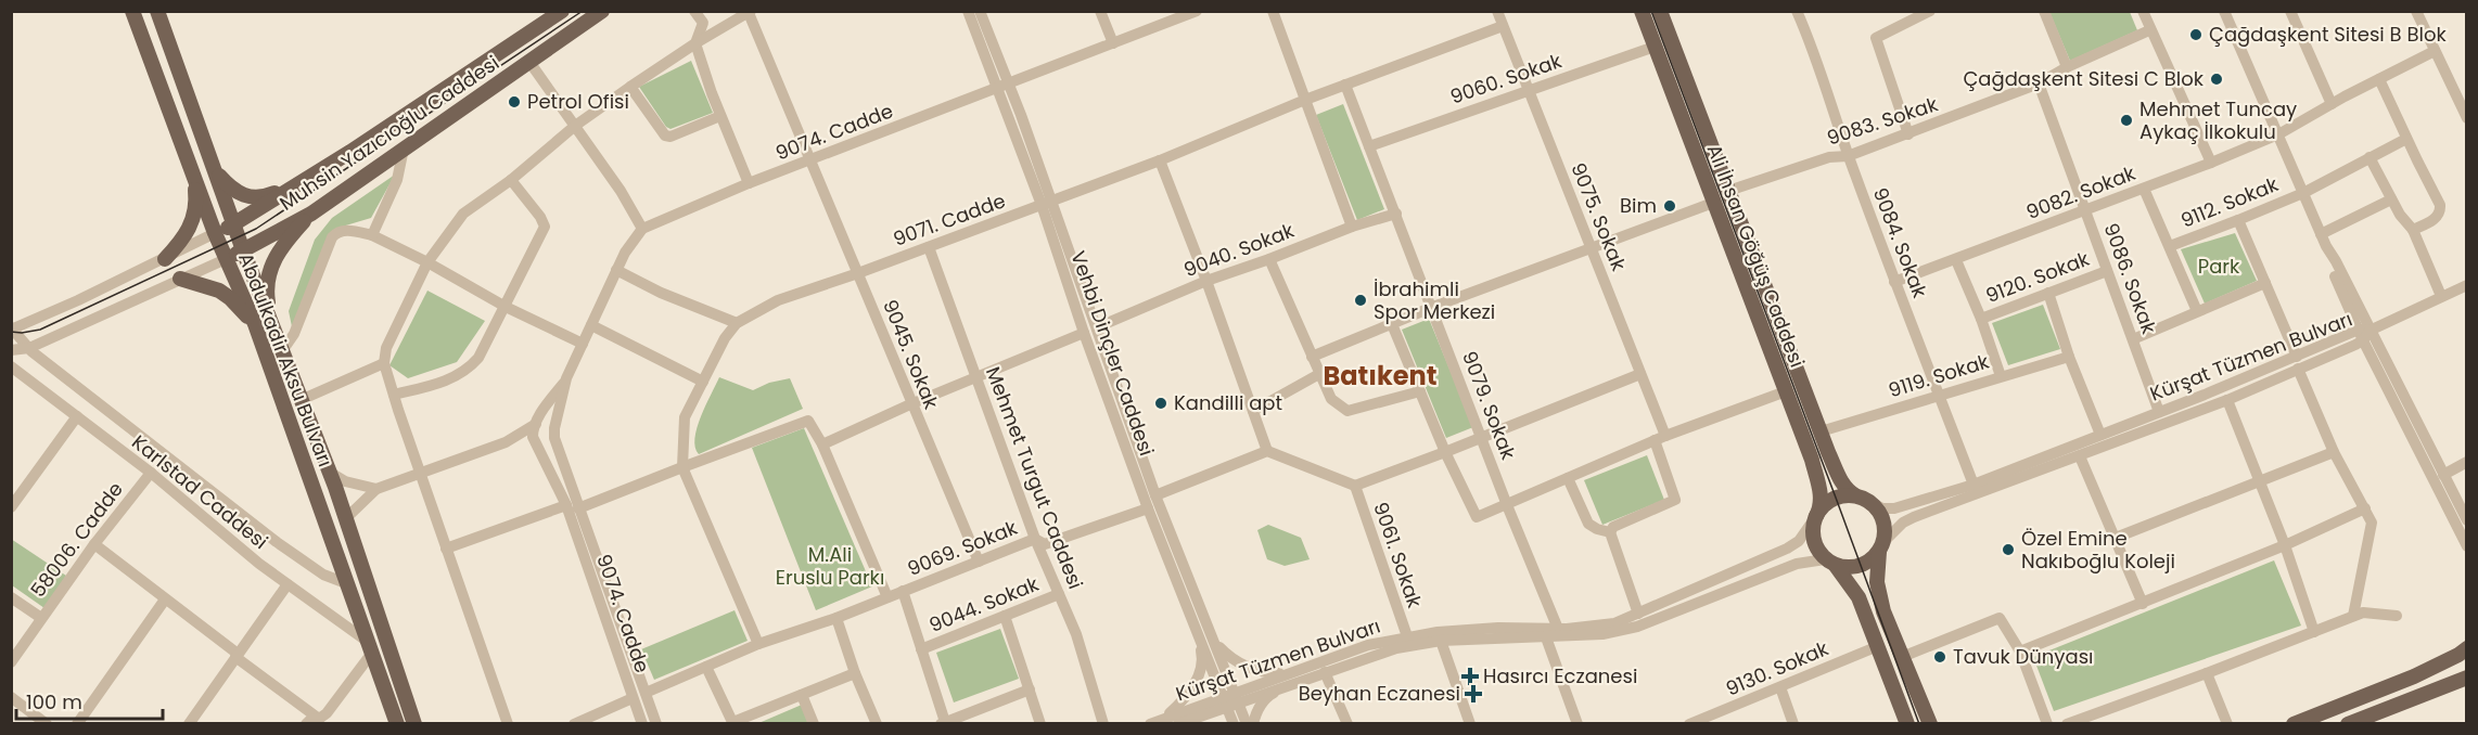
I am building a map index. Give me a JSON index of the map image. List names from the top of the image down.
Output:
{
  "streets": {
    "main road": ["Muhsin Yazıcıoğlu Caddesi", "Ali İhsan Göğüş Caddesi", "Abdulkadir Aksu Bulvarı"],
    "street": [
      "9060. Sokak",
      "9083. Sokak",
      "9074. Cadde",
      "9082. Sokak",
      "9112. Sokak",
      "9075. Sokak",
      "9071. Cadde",
      "9084. Sokak",
      "9040. Sokak",
      "9120. Sokak",
      "9086. Sokak",
      "Vehbi Dinçler Caddesi",
      "9045. Sokak",
      "Kürşat Tüzmen Bulvarı",
      "9119. Sokak",
      "9079. Sokak",
      "Mehmet Turgut Caddesi",
      "Karlstad Caddesi",
      "58006. Cadde",
      "9069. Sokak",
      "9061. Sokak",
      "9044. Sokak",
      "9130. Sokak"
    ]
  },
  "crossings": [
    ["9060. Sokak", "9075. Sokak"],
    ["9060. Sokak", "Ali İhsan Göğüş Caddesi"],
    ["9060. Sokak", "9079. Sokak"],
    ["9083. Sokak", "9084. Sokak"],
    ["9083. Sokak", "Ali İhsan Göğüş Caddesi"],
    ["9083. Sokak", "9086. Sokak"],
    ["9074. Cadde", "9045. Sokak"],
    ["9074. Cadde", "9069. Sokak"],
    ["Muhsin Yazıcıoğlu Caddesi", "Abdulkadir Aksu Bulvarı"],
    ["Muhsin Yazıcıoğlu Caddesi", "Karlstad Caddesi"],
    ["9082. Sokak", "9084. Sokak"],
    ["9082. Sokak", "9086. Sokak"],
    ["9075. Sokak", "9071. Cadde"],
    ["9071. Cadde", "Vehbi Dinçler Caddesi"],
    ["9071. Cadde", "9045. Sokak"],
    ["9071. Cadde", "9079. Sokak"],
    ["9071. Cadde", "Mehmet Turgut Caddesi"],
    ["9071. Cadde", "9069. Sokak"],
    ["9084. Sokak", "Kürşat Tüzmen Bulvarı"],
    ["9084. Sokak", "9119. Sokak"],
    ["9040. Sokak", "9079. Sokak"],
    ["Ali İhsan Göğüş Caddesi", "Kürşat Tüzmen Bulvarı"],
    ["Ali İhsan Göğüş Caddesi", "9119. Sokak"],
    ["9120. Sokak", "9086. Sokak"],
    ["9086. Sokak", "Kürşat Tüzmen Bulvarı"],
    ["Vehbi Dinçler Caddesi", "Kürşat Tüzmen Bulvarı"],
    ["Vehbi Dinçler Caddesi", "9069. Sokak"],
    ["9045. Sokak", "9069. Sokak"],
    ["Kürşat Tüzmen Bulvarı", "9079. Sokak"],
    ["Kürşat Tüzmen Bulvarı", "9061. Sokak"],
    ["Abdulkadir Aksu Bulvarı", "Karlstad Caddesi"],
    ["Mehmet Turgut Caddesi", "9069. Sokak"],
    ["Mehmet Turgut Caddesi", "9044. Sokak"],
    ["Karlstad Caddesi", "58006. Cadde"]
  ],
  "districts": ["Batıkent"],
  "parks": ["Park", "M.Ali Eruslu Parkı"],
  "places": {
    "other": [
      "Çağdaşkent Sitesi B Blok",
      "Çağdaşkent Sitesi C Blok",
      "Petrol Ofisi",
      "Mehmet Tuncay Aykaç İlkokulu",
      "Bim",
      "İbrahimli Spor Merkezi",
      "Kandilli apt",
      "Özel Emine Nakıboğlu Koleji",
      "Tavuk Dünyası"
    ],
    "health": ["Hasırcı Eczanesi", "Beyhan Eczanesi"]
  },
  "scale_bar": "100 m"
}
